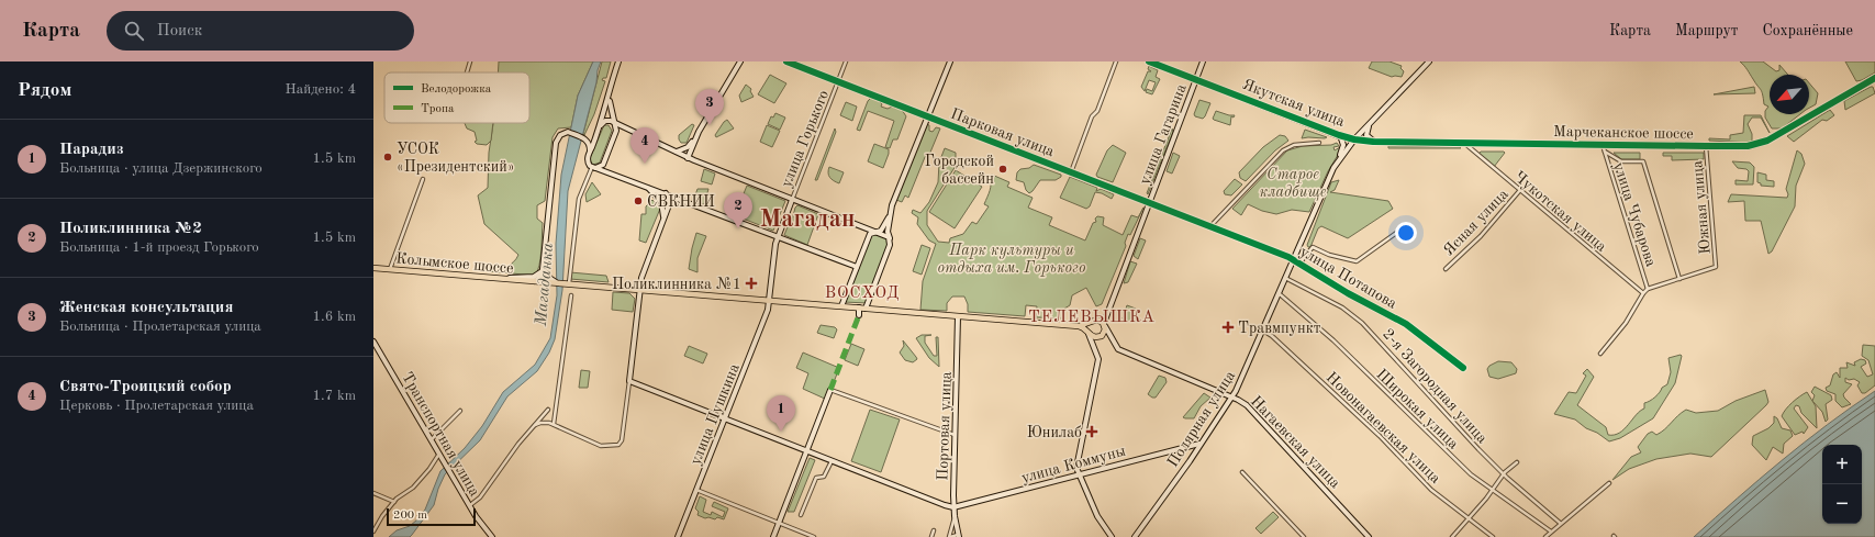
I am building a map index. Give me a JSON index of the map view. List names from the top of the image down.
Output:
{
  "streets": {
    "main road": ["Колымское шоссе"],
    "street": [
      "Якутская улица",
      "Парковая улица",
      "Марчеканское шоссе",
      "улица Гагарина",
      "улица Горького",
      "Южная улица",
      "Чукотская улица",
      "улица Чубарова",
      "Ясная улица",
      "улица Потапова",
      "2-я Загородная улица",
      "Широкая улица",
      "улица Пушкина",
      "Полярная улица",
      "Портовая улица",
      "Новонагаевская улица",
      "Транспортная улица",
      "Нагаевская улица",
      "улица Коммуны"
    ]
  },
  "crossings": [
    ["Якутская улица", "Марчеканское шоссе"],
    ["Якутская улица", "улица Гагарина"],
    ["Якутская улица", "Полярная улица"],
    ["Парковая улица", "улица Гагарина"],
    ["Парковая улица", "улица Горького"],
    ["Парковая улица", "улица Потапова"],
    ["Марчеканское шоссе", "Южная улица"],
    ["Марчеканское шоссе", "Чукотская улица"],
    ["Марчеканское шоссе", "улица Чубарова"],
    ["Марчеканское шоссе", "Полярная улица"],
    ["улица Гагарина", "Нагаевская улица"],
    ["улица Горького", "улица Пушкина"],
    ["Чукотская улица", "Ясная улица"],
    ["Колымское шоссе", "улица Пушкина"],
    ["Колымское шоссе", "Портовая улица"],
    ["улица Потапова", "Полярная улица"],
    ["2-я Загородная улица", "Полярная улица"],
    ["Широкая улица", "Полярная улица"],
    ["Полярная улица", "Новонагаевская улица"],
    ["Полярная улица", "Нагаевская улица"],
    ["Полярная улица", "улица Коммуны"],
    ["Портовая улица", "улица Коммуны"]
  ],
  "districts": ["Магадан", "ВОСХОД", "ТЕЛЕВЫШКА"],
  "water": ["Магаданка"],
  "parks": ["Старое кладбище", "Парк культуры и отдыха им. Горького"],
  "places": {
    "other": ["УСОК «Президентский»", "Городской бассейн", "СВКНИИ"],
    "health": ["Поликлинника №1", "Травмпункт", "Юнилаб"]
  },
  "legend": ["Велодорожка", "Тропа"],
  "scale_bar": "200 m",
  "north": "bottom left",
  "page": {
    "header": "Карта",
    "search": "Поиск",
    "nav": ["Карта", "Маршрут", "Сохранённые"],
    "heading": ["Рядом", "Найдено: 4"],
    "pins": [
      "3",
      "4",
      "2",
      "1"
    ],
    "list": [
      {
        "mark": "1",
        "name": "Парадиз",
        "note": "Больница · улица Дзержинского",
        "value": "1.5 km"
      },
      {
        "mark": "2",
        "name": "Поликлинника №2",
        "note": "Больница · 1-й проезд Горького",
        "value": "1.5 km"
      },
      {
        "mark": "3",
        "name": "Женская консультация",
        "note": "Больница · Пролетарская улица",
        "value": "1.6 km"
      },
      {
        "mark": "4",
        "name": "Свято-Троицкий собор",
        "note": "Церковь · Пролетарская улица",
        "value": "1.7 km"
      }
    ],
    "map_buttons": ["+", "−"],
    "scale": "200 m"
  }
}
